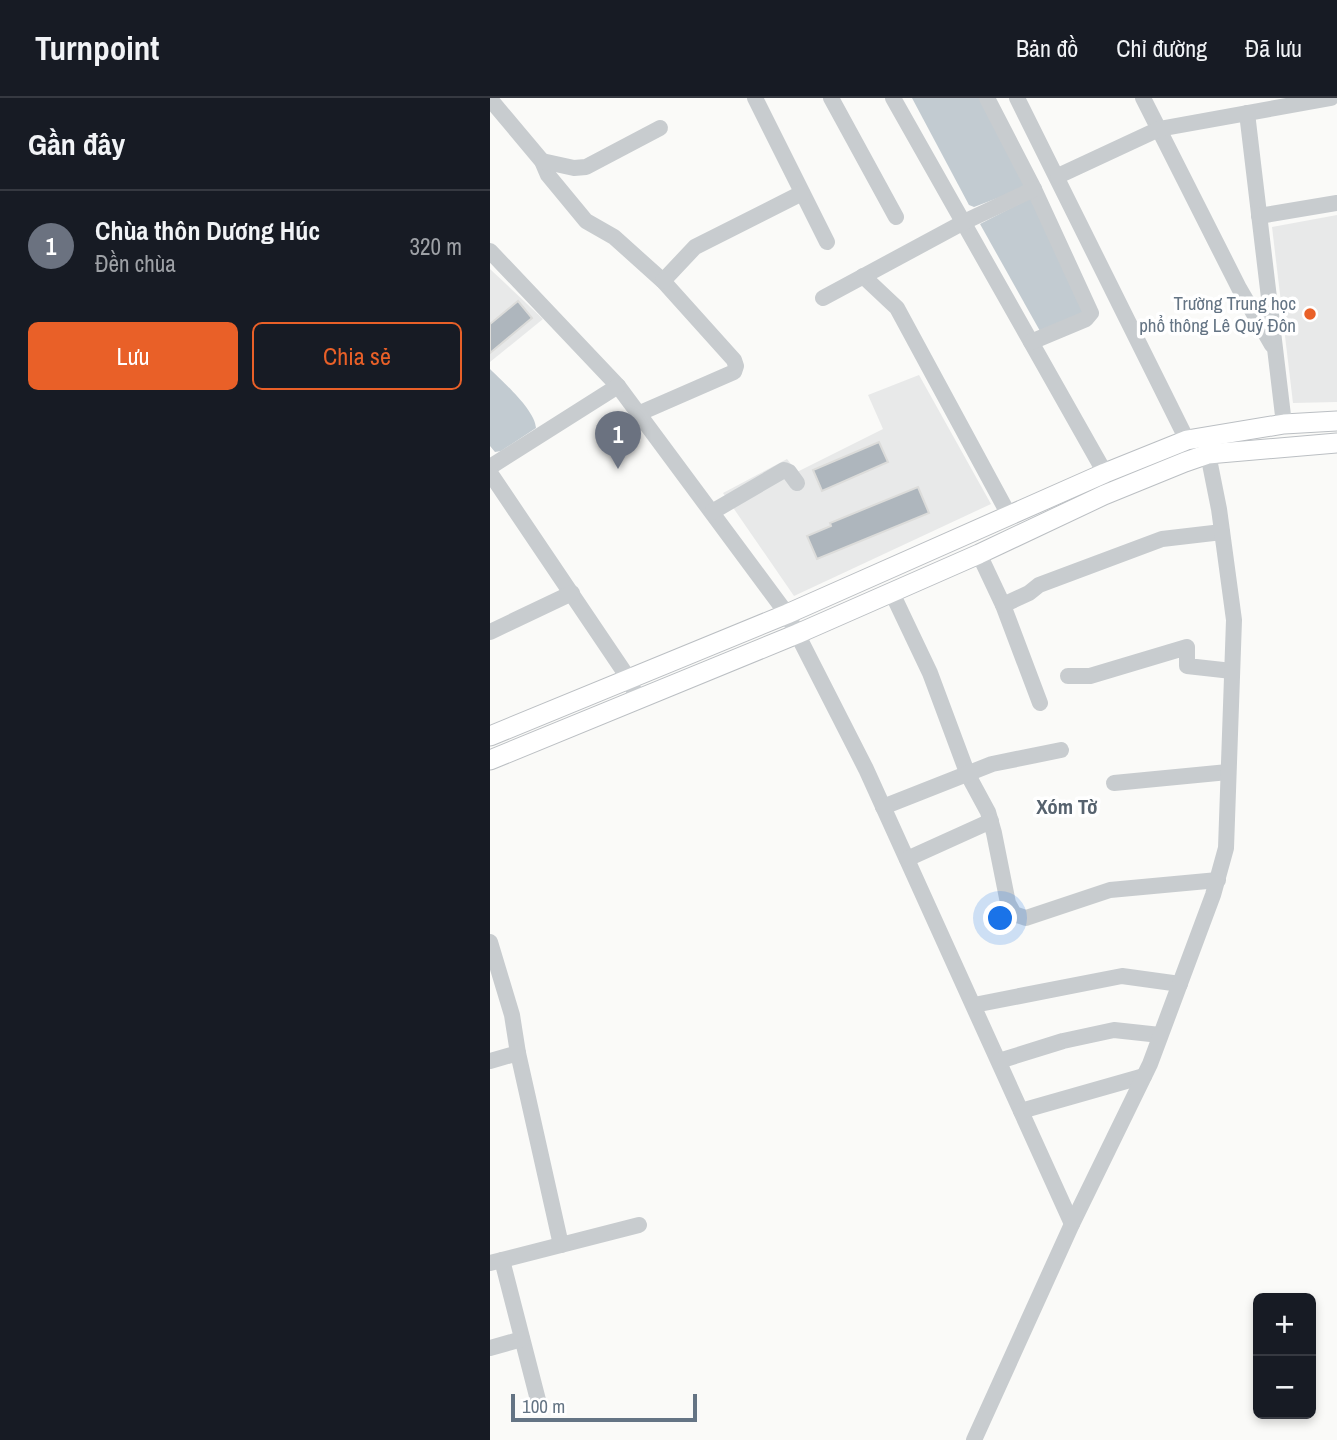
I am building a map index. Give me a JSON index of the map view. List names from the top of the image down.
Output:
{
  "districts": ["Xóm Tờ"],
  "places": ["Trường Trung học phổ thông Lê Quý Đôn"],
  "scale_bar": "100 m",
  "page": {
    "header": "Turnpoint",
    "nav": ["Bản đồ", "Chỉ đường", "Đã lưu"],
    "heading": "Gần đây",
    "list": [
      {
        "mark": "1",
        "name": "Chùa thôn Dương Húc",
        "note": "Đền chùa",
        "value": "320 m"
      }
    ],
    "buttons": ["Lưu", "Chia sẻ"],
    "pins": "1",
    "map_buttons": ["+", "−"],
    "scale": "100 m"
  }
}
